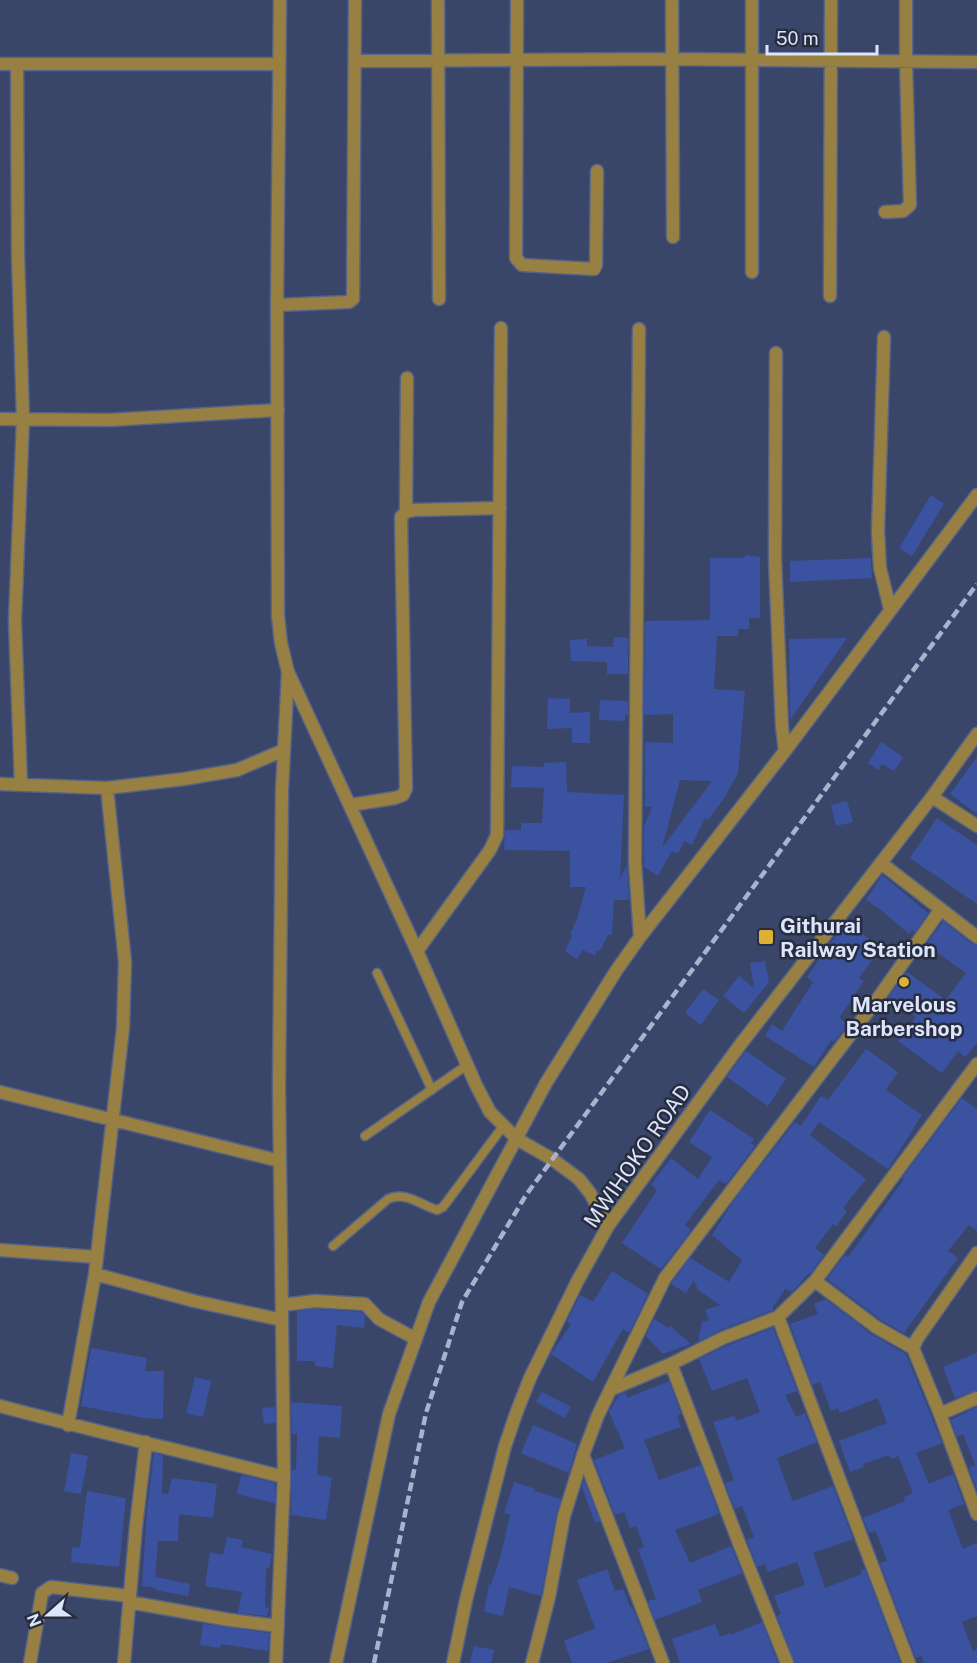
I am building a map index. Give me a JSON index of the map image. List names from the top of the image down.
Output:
{
  "streets": {
    "street": ["MWIHOKO ROAD"]
  },
  "places": {
    "transit": ["Githurai Railway Station"],
    "other": ["Marvelous Barbershop"]
  },
  "scale_bar": "50 m",
  "north": "left"
}
